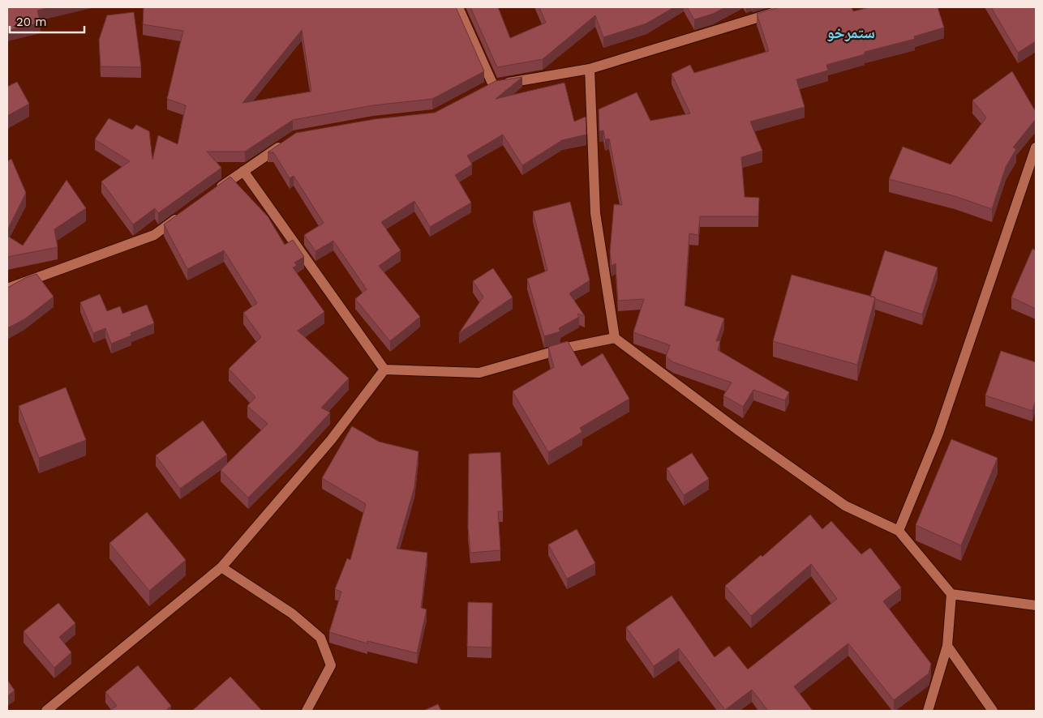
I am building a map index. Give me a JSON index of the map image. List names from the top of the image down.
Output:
{
  "districts": ["ستمرخو"],
  "scale_bar": "20 m"
}
